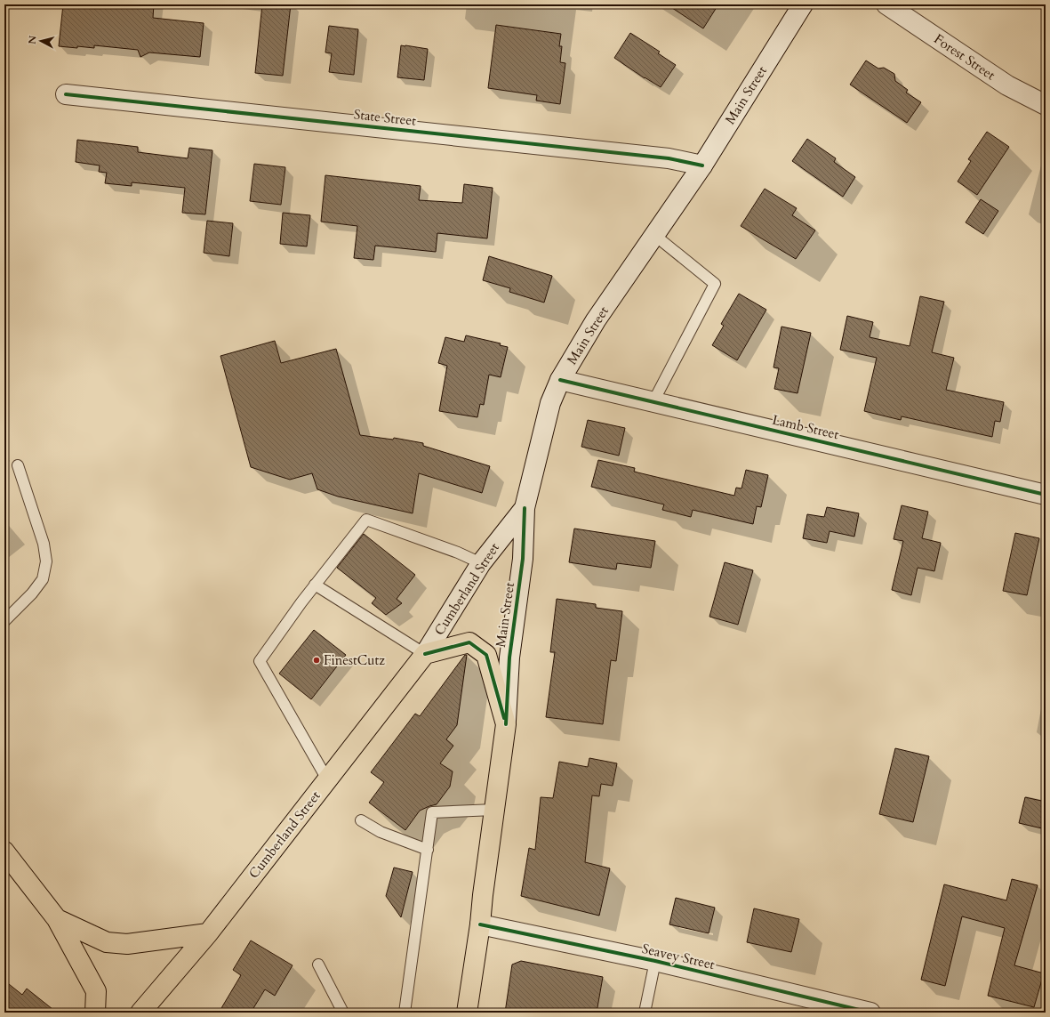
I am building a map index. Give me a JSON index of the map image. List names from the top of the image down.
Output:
{
  "streets": {
    "main road": ["Main Street", "Cumberland Street"],
    "street": [
      "Forest Street",
      "State Street",
      "Lamb Street",
      "Seavey Street"
    ]
  },
  "crossings": [
    ["Main Street", "State Street"],
    ["Main Street", "Lamb Street"],
    ["Main Street", "Cumberland Street"],
    ["Main Street", "Seavey Street"]
  ],
  "places": ["FinestCutz"],
  "north": "left"
}
